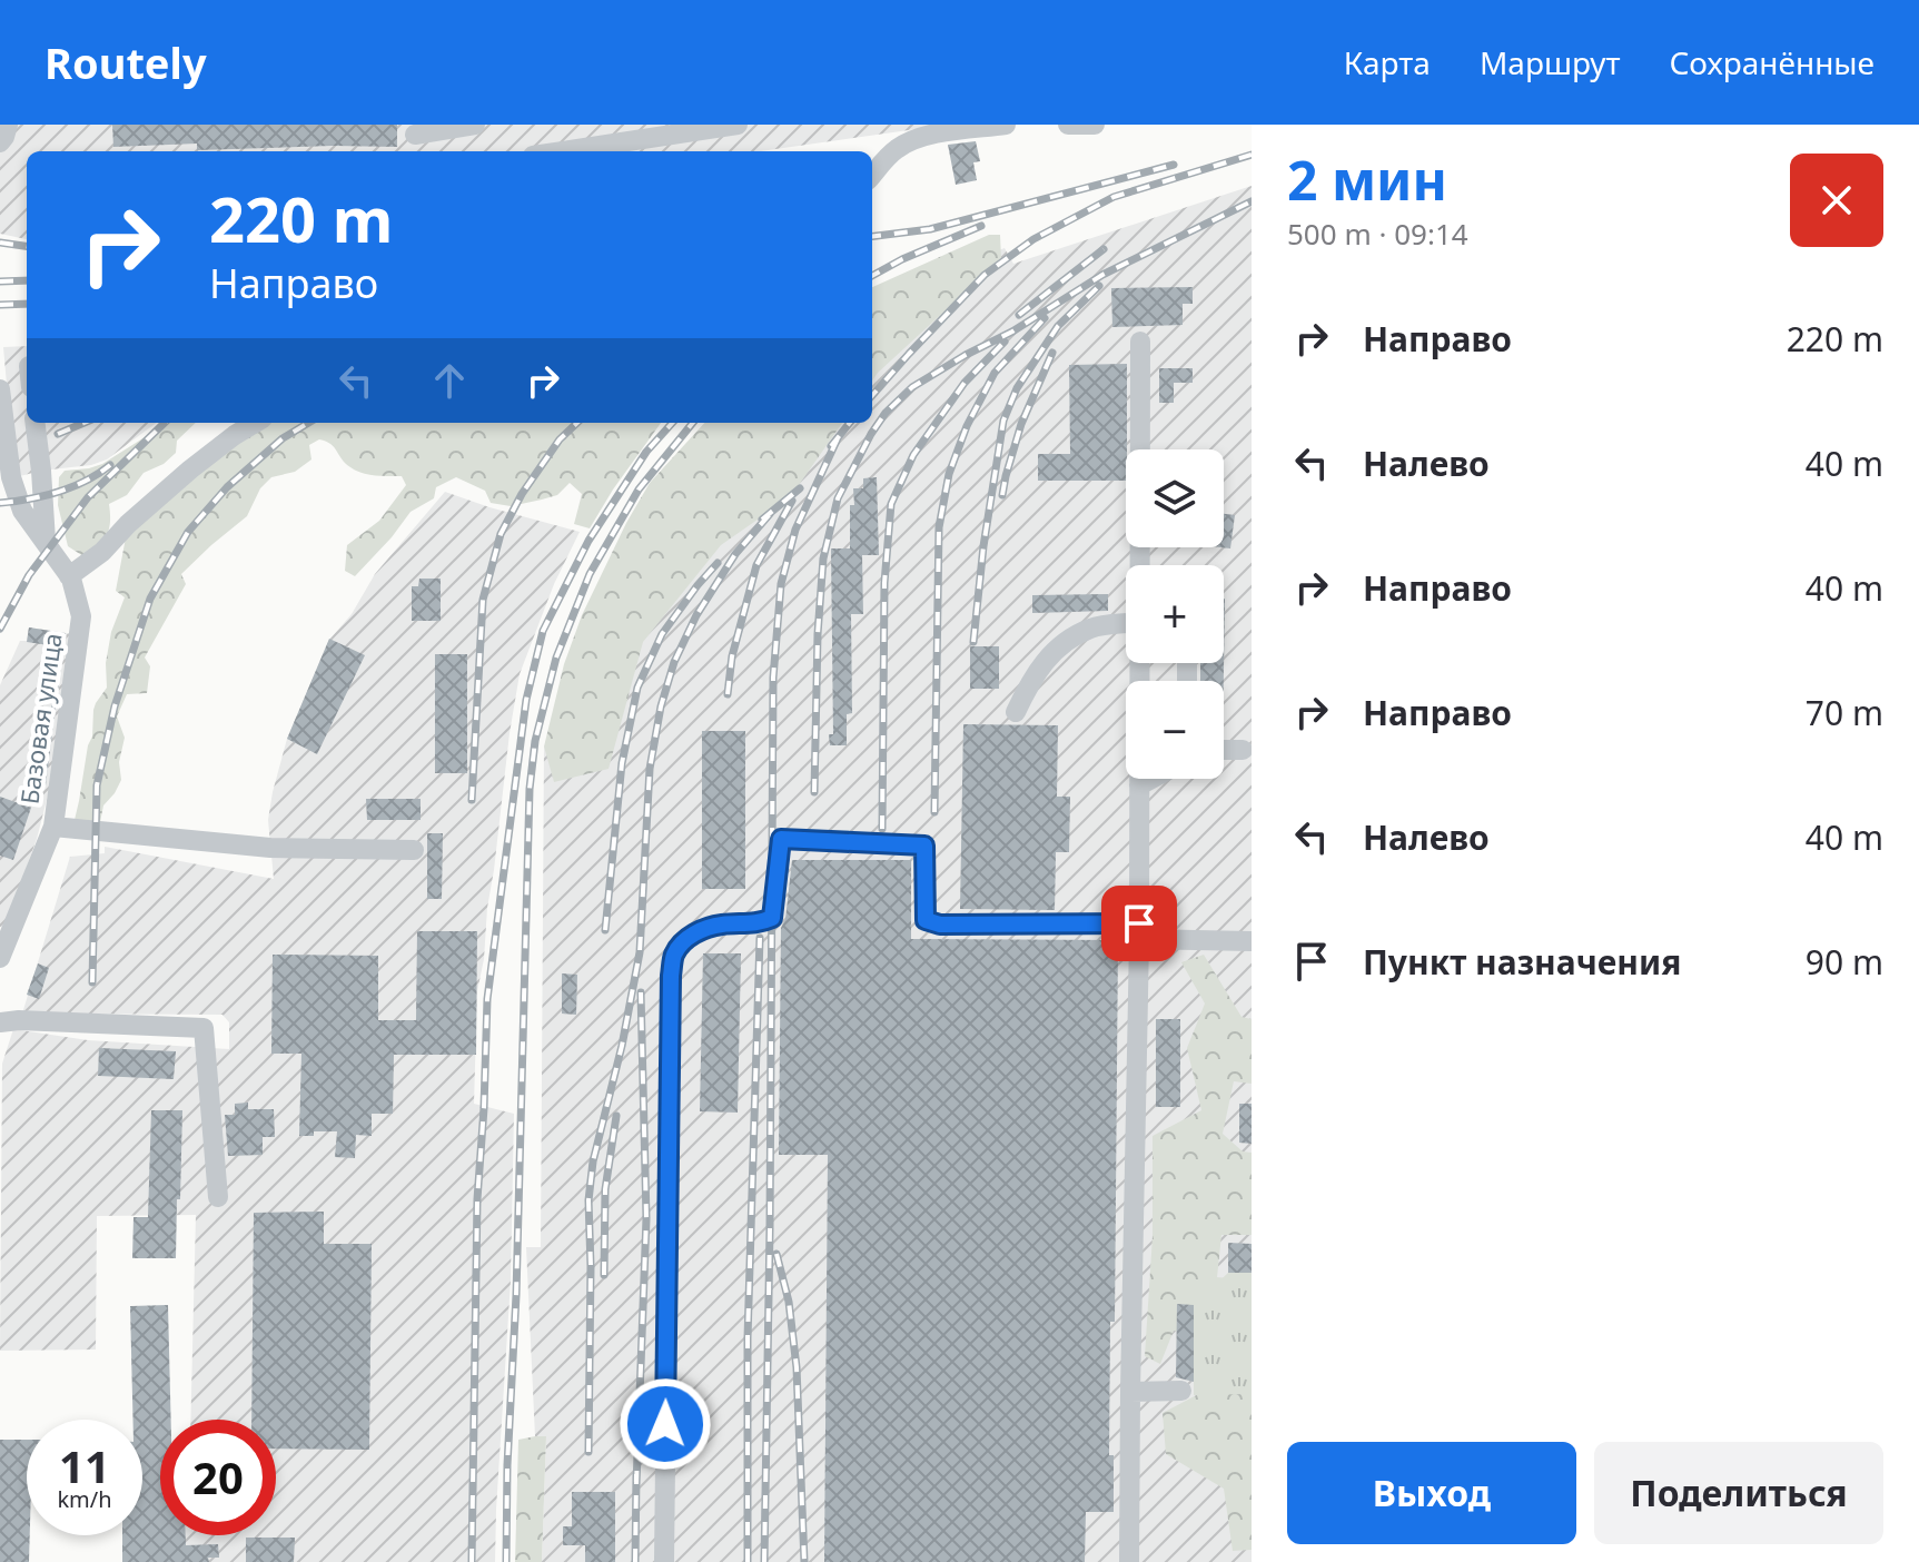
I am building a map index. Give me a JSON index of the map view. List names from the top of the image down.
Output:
{
  "streets": {
    "lane": ["Базовая улица"]
  },
  "page": {
    "header": "Routely",
    "nav": ["Карта", "Маршрут", "Сохранённые"],
    "heading": ["2 мин", "500 m · 09:14"],
    "turn": ["220 m", "Направо"],
    "list": [
      {
        "name": "Направо",
        "value": "220 m"
      },
      {
        "name": "Налево",
        "value": "40 m"
      },
      {
        "name": "Направо",
        "value": "40 m"
      },
      {
        "name": "Направо",
        "value": "70 m"
      },
      {
        "name": "Налево",
        "value": "40 m"
      },
      {
        "name": "Пункт назначения",
        "value": "90 m"
      }
    ],
    "map_buttons": ["+", "−"],
    "speed": "11 km/h",
    "limit": "20",
    "buttons": ["Выход", "Поделиться"]
  }
}
